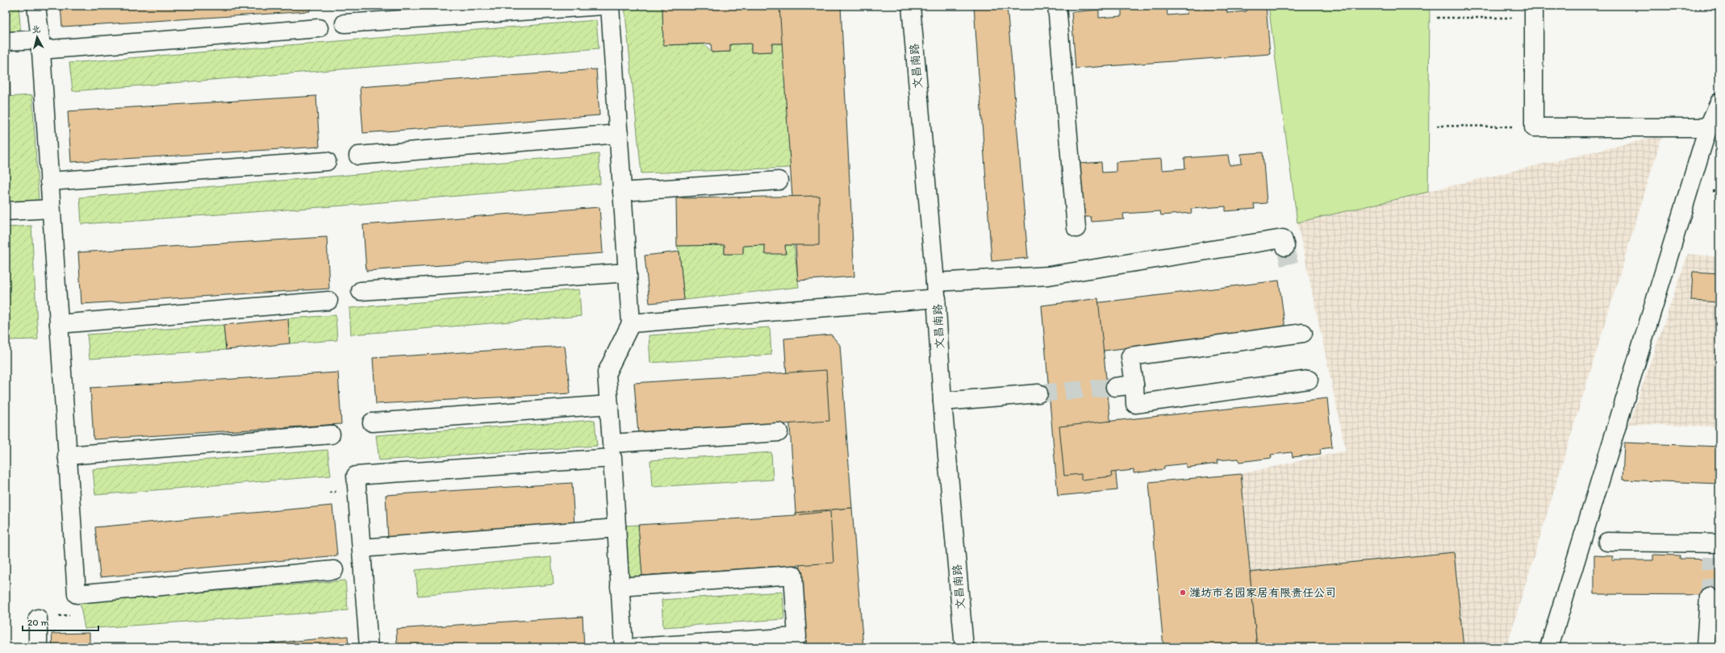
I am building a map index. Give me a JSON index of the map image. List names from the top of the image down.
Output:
{
  "streets": {
    "street": ["文昌南路"]
  },
  "places": ["潍坊市名园家居有限责任公司"],
  "scale_bar": "20 m",
  "north": "top"
}
